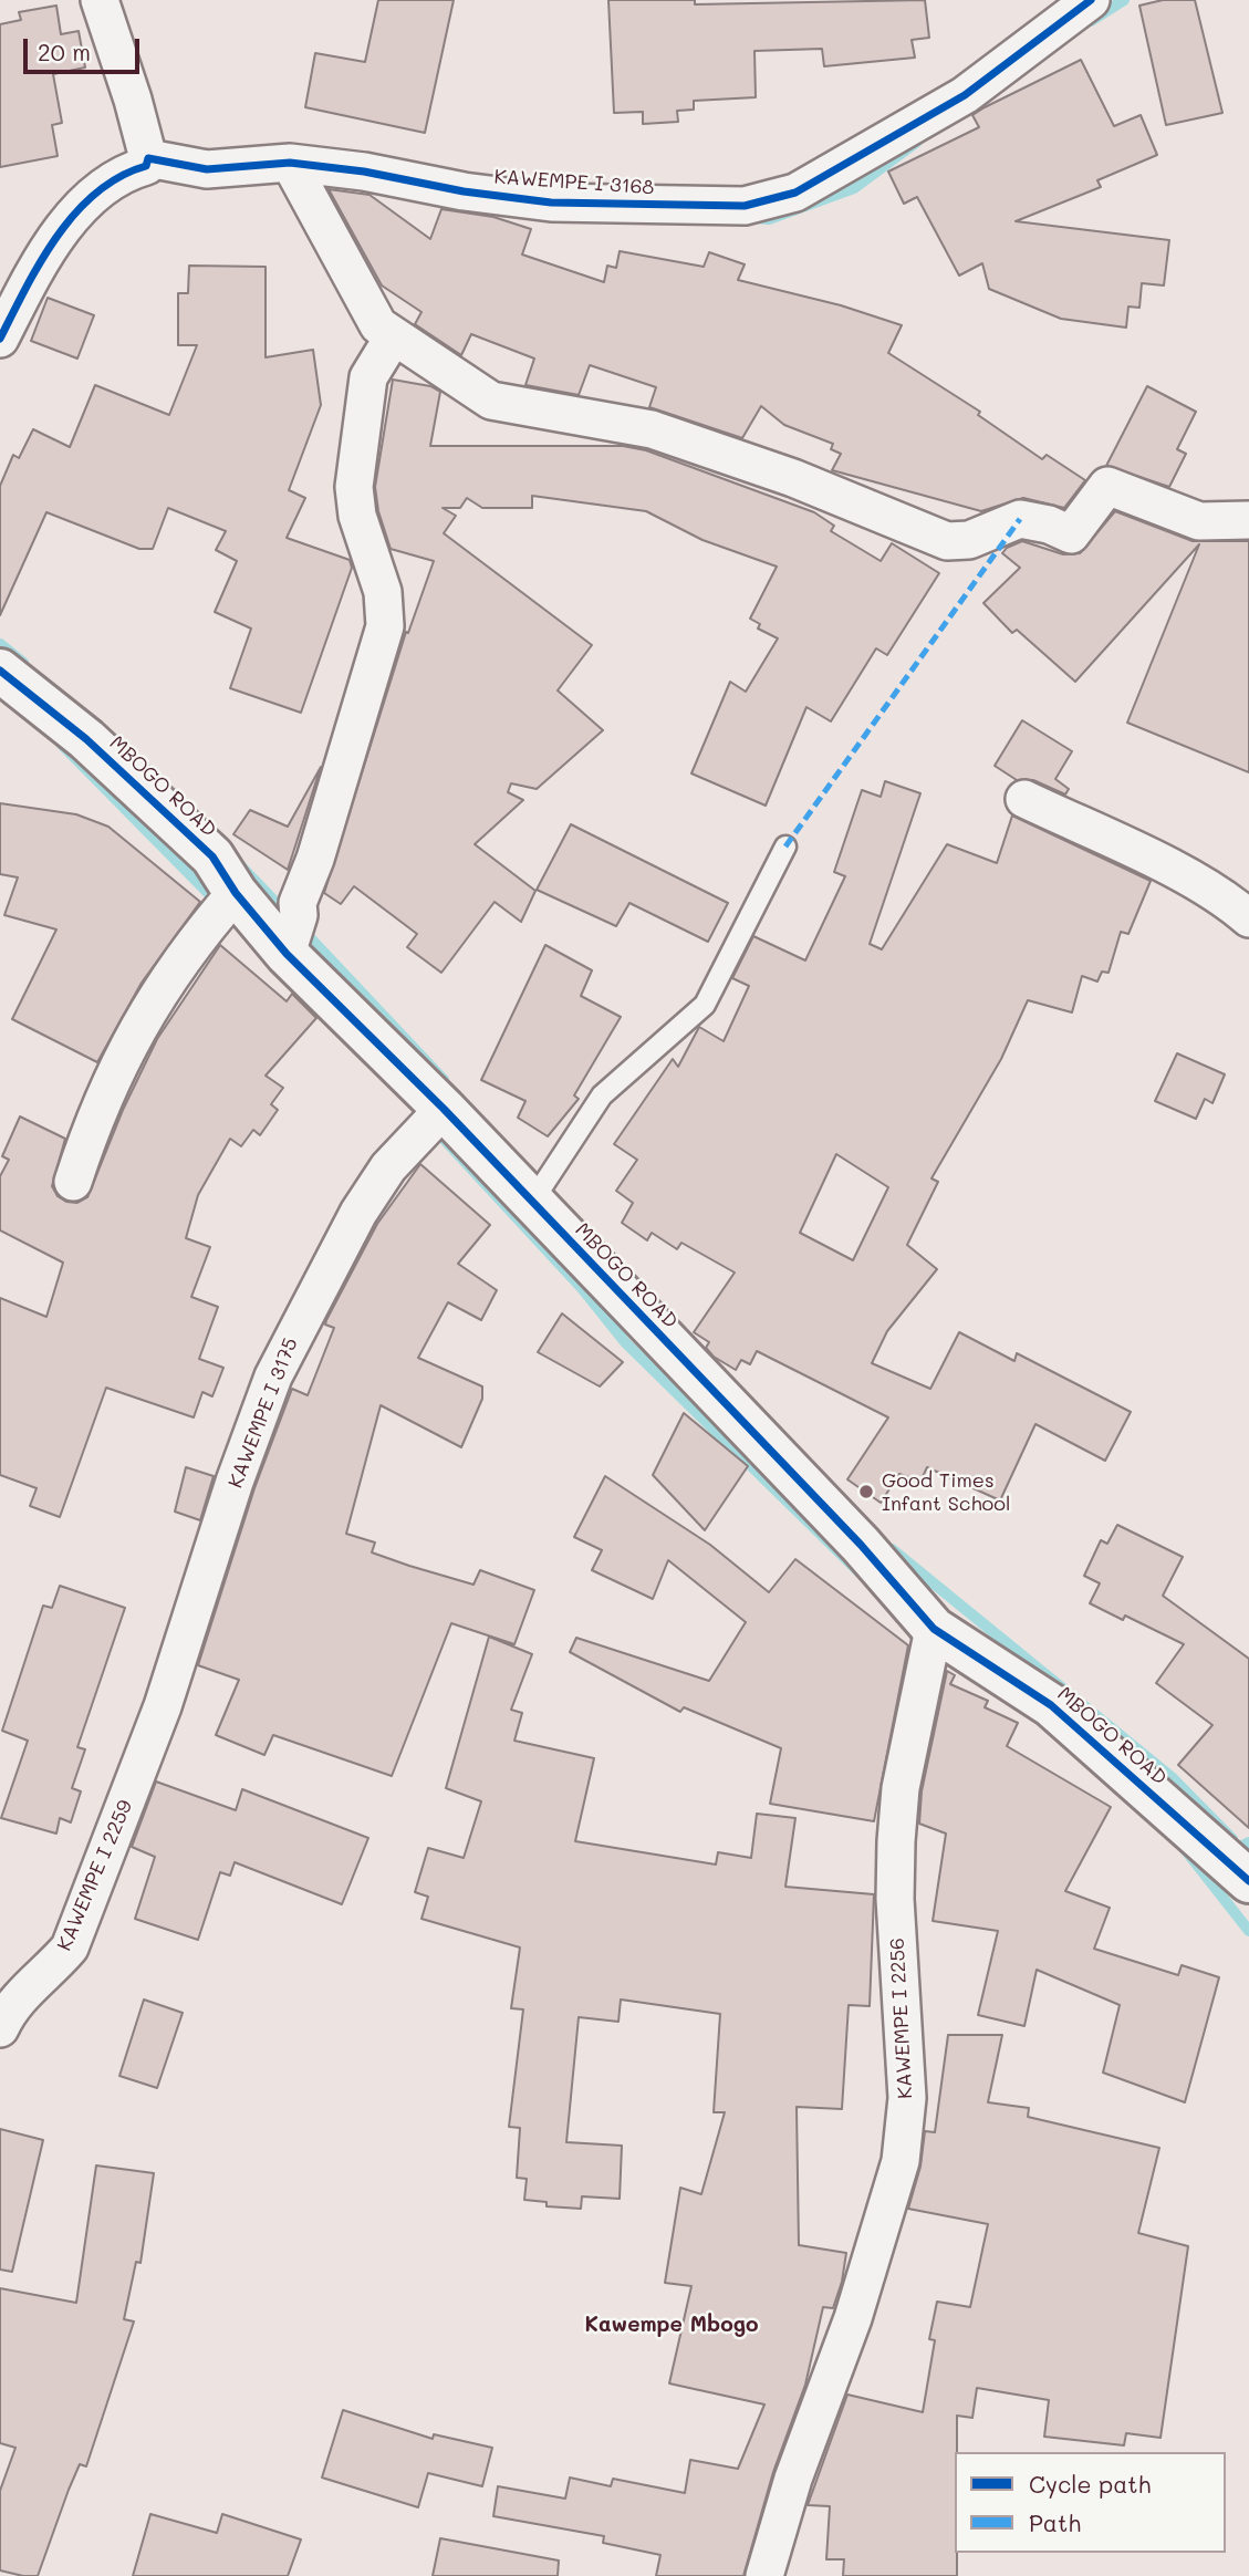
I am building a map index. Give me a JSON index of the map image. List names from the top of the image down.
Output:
{
  "streets": {
    "street": [
      "KAWEMPE I 3168",
      "MBOGO ROAD",
      "KAWEMPE I 3175",
      "KAWEMPE I 2259",
      "KAWEMPE I 2256"
    ]
  },
  "crossings": [
    ["MBOGO ROAD", "KAWEMPE I 3175"],
    ["MBOGO ROAD", "KAWEMPE I 2256"],
    ["KAWEMPE I 3175", "KAWEMPE I 2259"]
  ],
  "districts": ["Kawempe Mbogo"],
  "places": ["Good Times Infant School"],
  "legend": ["Cycle path", "Path"],
  "scale_bar": "20 m"
}
